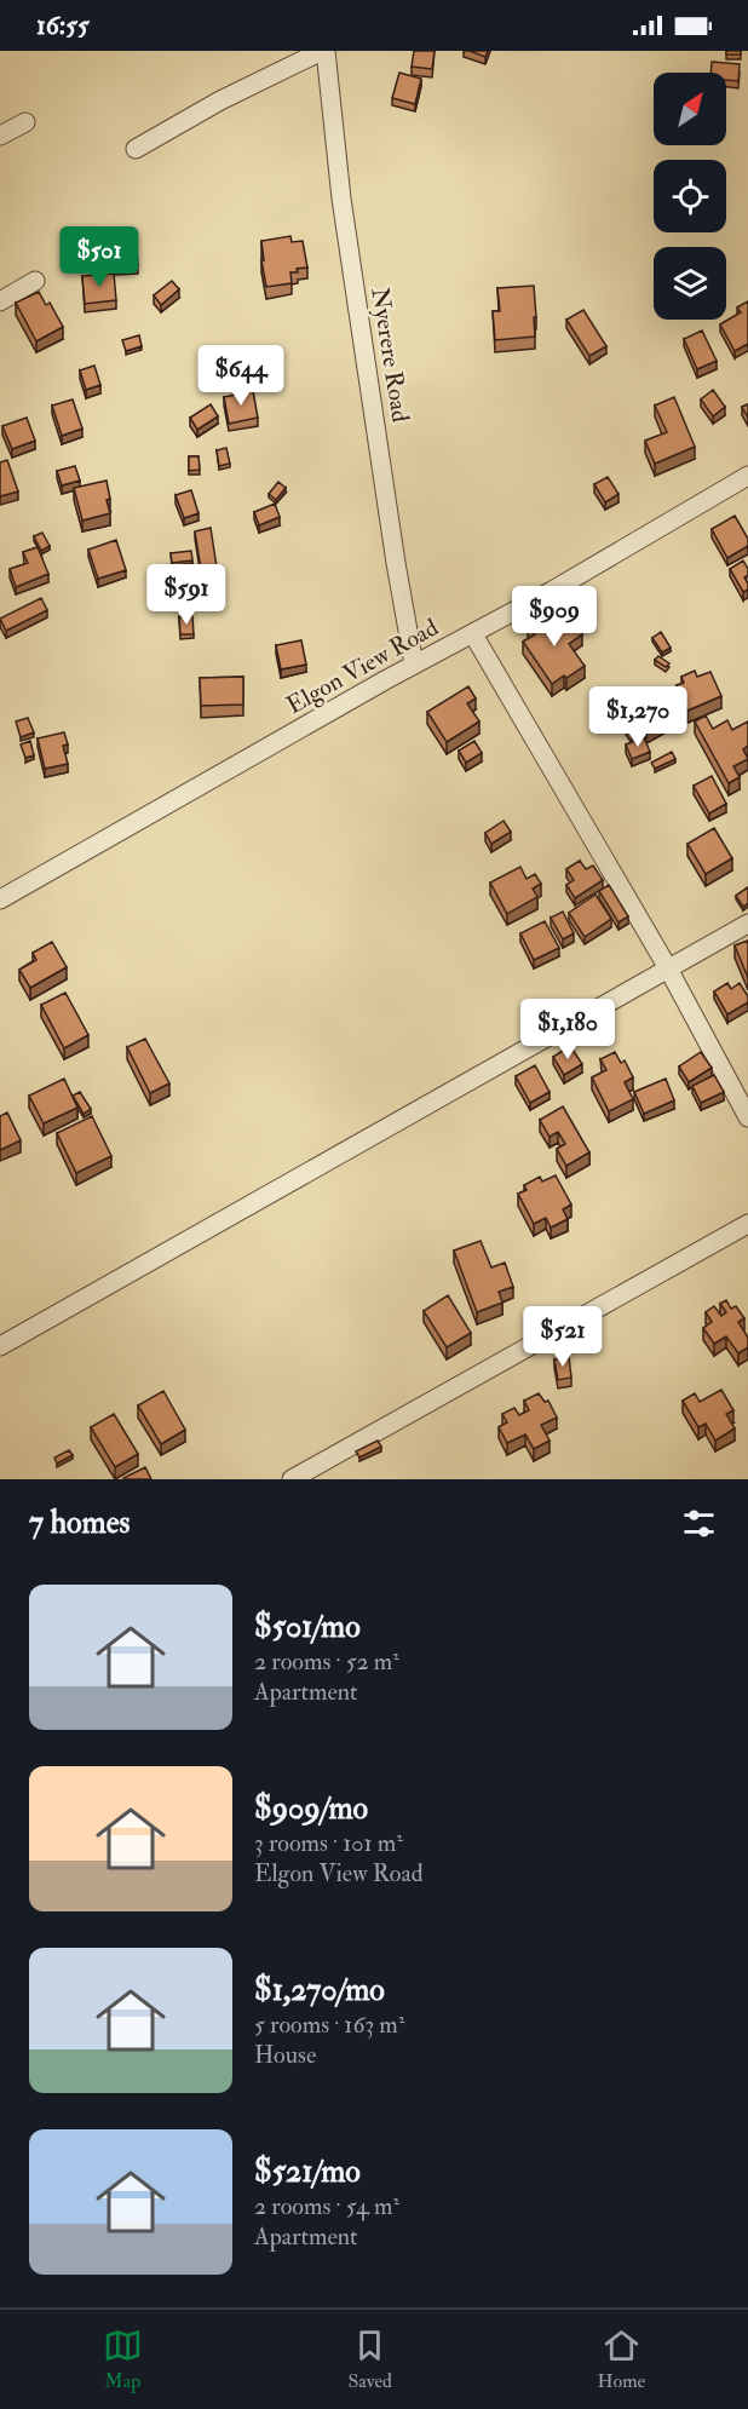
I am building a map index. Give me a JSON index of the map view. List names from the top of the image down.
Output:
{
  "streets": {
    "street": ["Nyerere Road", "Elgon View Road"]
  },
  "crossings": [
    ["Nyerere Road", "Elgon View Road"]
  ],
  "north": "top right",
  "page": {
    "status": "16:55",
    "price": [
      "$501",
      "$644",
      "$591",
      "$909",
      "$1,270",
      "$1,180",
      "$521"
    ],
    "heading": "7 homes",
    "list": [
      {
        "name": "$501/mo",
        "note": "2 rooms · 52 m² · Apartment"
      },
      {
        "name": "$909/mo",
        "note": "3 rooms · 101 m² · Elgon View Road"
      },
      {
        "name": "$1,270/mo",
        "note": "5 rooms · 163 m² · House"
      },
      {
        "name": "$521/mo",
        "note": "2 rooms · 54 m² · Apartment"
      }
    ],
    "tabs": ["Map", "Saved", "Home"]
  }
}
